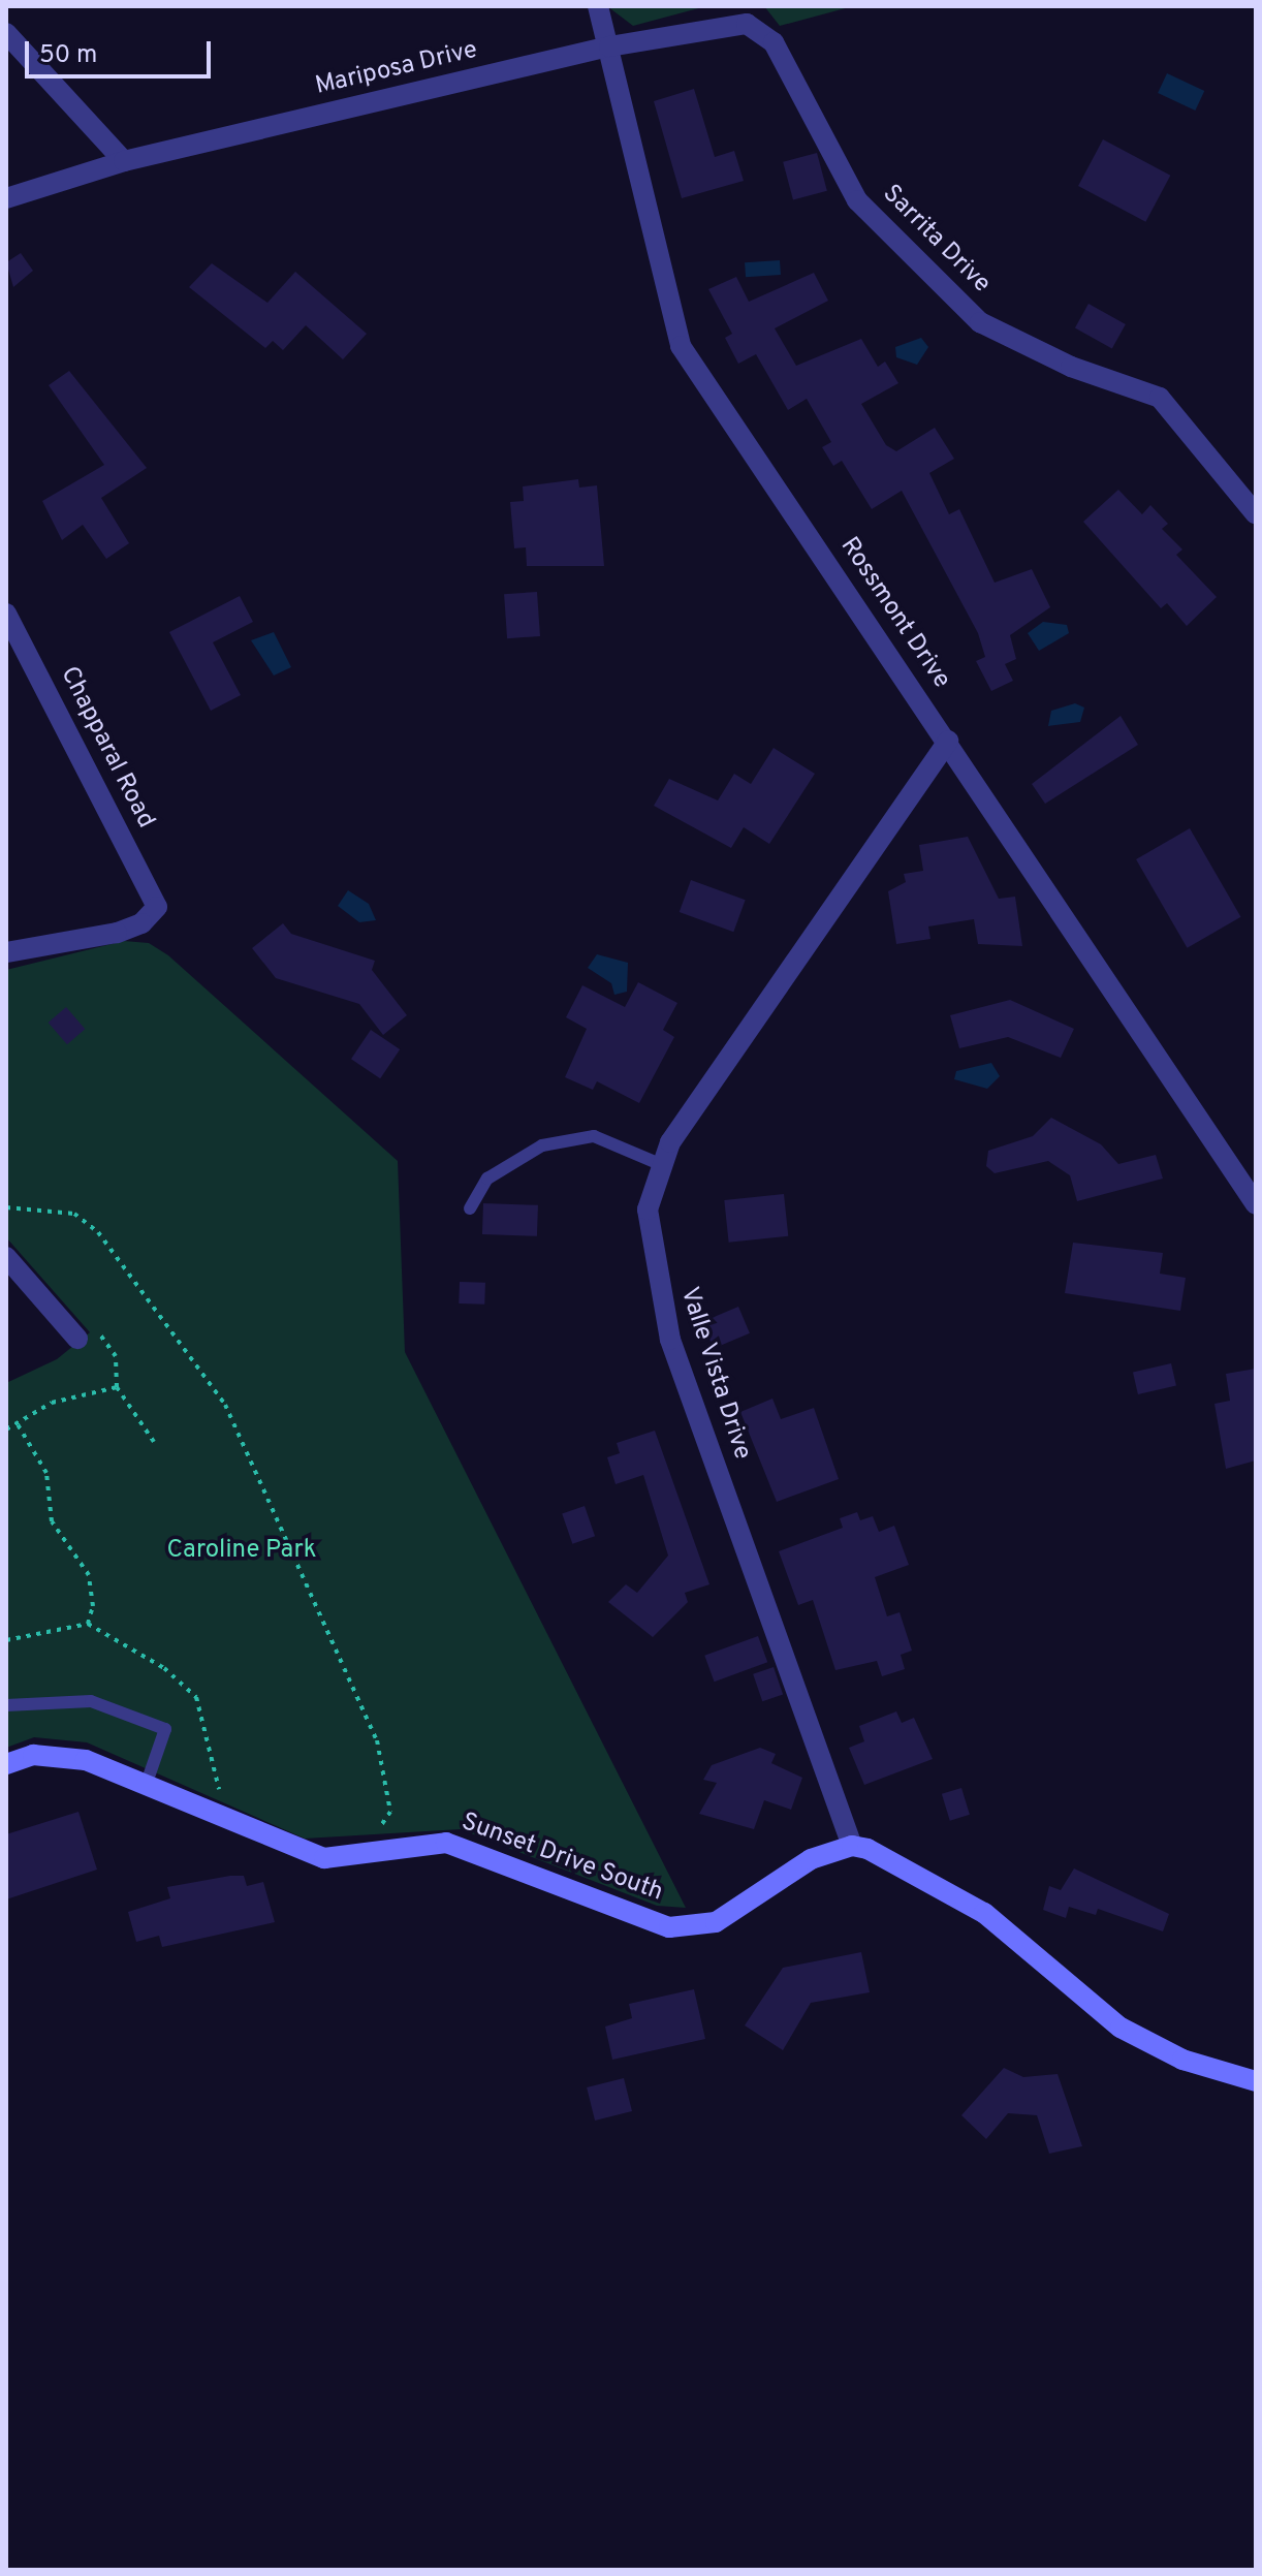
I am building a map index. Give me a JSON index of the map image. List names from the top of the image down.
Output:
{
  "streets": {
    "street": [
      "Mariposa Drive",
      "Sarrita Drive",
      "Rossmont Drive",
      "Chapparal Road",
      "Valle Vista Drive",
      "Sunset Drive South"
    ]
  },
  "crossings": [
    ["Mariposa Drive", "Sarrita Drive"],
    ["Mariposa Drive", "Rossmont Drive"],
    ["Sarrita Drive", "Rossmont Drive"],
    ["Rossmont Drive", "Valle Vista Drive"],
    ["Valle Vista Drive", "Sunset Drive South"]
  ],
  "parks": ["Caroline Park"],
  "scale_bar": "50 m"
}
